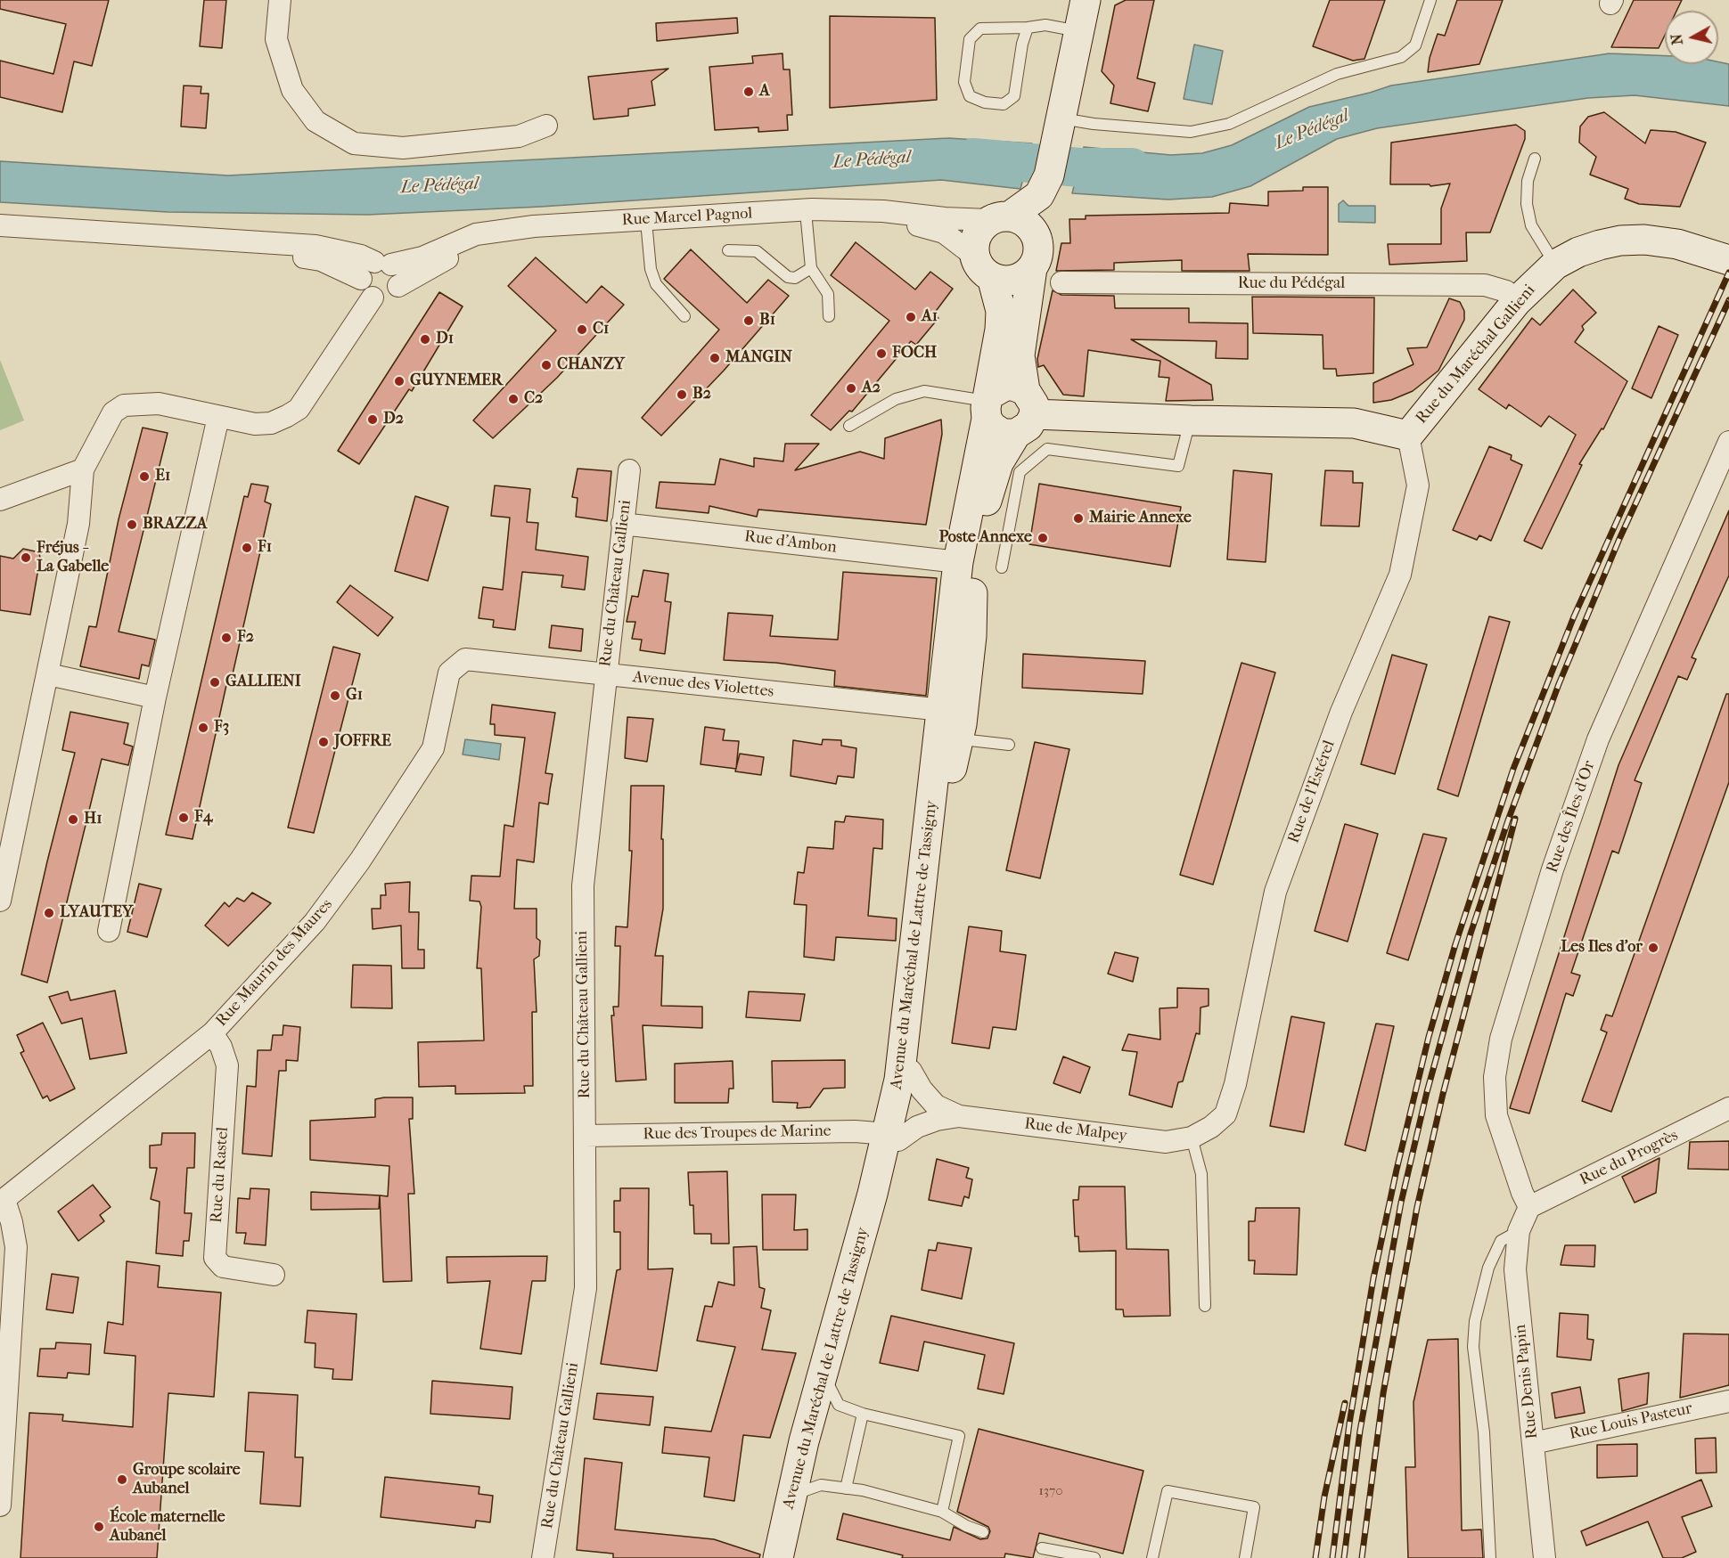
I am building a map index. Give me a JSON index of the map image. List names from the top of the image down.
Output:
{
  "streets": {
    "main road": ["Rue du Maréchal Gallieni", "Avenue du Maréchal de Lattre de Tassigny"],
    "street": [
      "Rue Marcel Pagnol",
      "Rue du Pédégal",
      "Rue d'Ambon",
      "Rue du Château Gallieni",
      "Avenue des Violettes",
      "Rue de l'Estérel",
      "Rue des Îles d'Or",
      "Rue Maurin des Maures",
      "Rue de Malpey",
      "Rue des Troupes de Marine",
      "Rue du Progrès",
      "Rue du Rastel",
      "Rue Denis Papin",
      "Rue Louis Pasteur"
    ]
  },
  "crossings": [
    ["Rue Marcel Pagnol", "Avenue du Maréchal de Lattre de Tassigny"],
    ["Rue du Pédégal", "Rue du Maréchal Gallieni"],
    ["Rue du Maréchal Gallieni", "Rue de l'Estérel"],
    ["Rue du Maréchal Gallieni", "Avenue du Maréchal de Lattre de Tassigny"],
    ["Rue d'Ambon", "Rue du Château Gallieni"],
    ["Rue d'Ambon", "Avenue du Maréchal de Lattre de Tassigny"],
    ["Rue du Château Gallieni", "Avenue des Violettes"],
    ["Rue du Château Gallieni", "Rue des Troupes de Marine"],
    ["Avenue des Violettes", "Avenue du Maréchal de Lattre de Tassigny"],
    ["Avenue des Violettes", "Rue Maurin des Maures"],
    ["Rue de l'Estérel", "Rue de Malpey"],
    ["Rue des Îles d'Or", "Rue du Progrès"],
    ["Rue des Îles d'Or", "Rue Denis Papin"],
    ["Avenue du Maréchal de Lattre de Tassigny", "Rue de Malpey"],
    ["Avenue du Maréchal de Lattre de Tassigny", "Rue des Troupes de Marine"],
    ["Rue Maurin des Maures", "Rue du Rastel"],
    ["Rue de Malpey", "Rue des Troupes de Marine"],
    ["Rue du Progrès", "Rue Denis Papin"],
    ["Rue Denis Papin", "Rue Louis Pasteur"]
  ],
  "water": ["Le Pédégal"],
  "places": [
    "A",
    "A1",
    "B1",
    "C1",
    "D1",
    "FOCH",
    "MANGIN",
    "CHANZY",
    "GUYNEMER",
    "A2",
    "B2",
    "C2",
    "D2",
    "E1",
    "Mairie Annexe",
    "BRAZZA",
    "Poste Annexe",
    "F1",
    "Fréjus - La Gabelle",
    "F2",
    "GALLIENI",
    "G1",
    "F3",
    "JOFFRE",
    "F4",
    "H1",
    "LYAUTEY",
    "Les Iles d'or",
    "Groupe scolaire Aubanel",
    "École maternelle Aubanel"
  ],
  "house_numbers": ["1370"],
  "north": "left"
}
